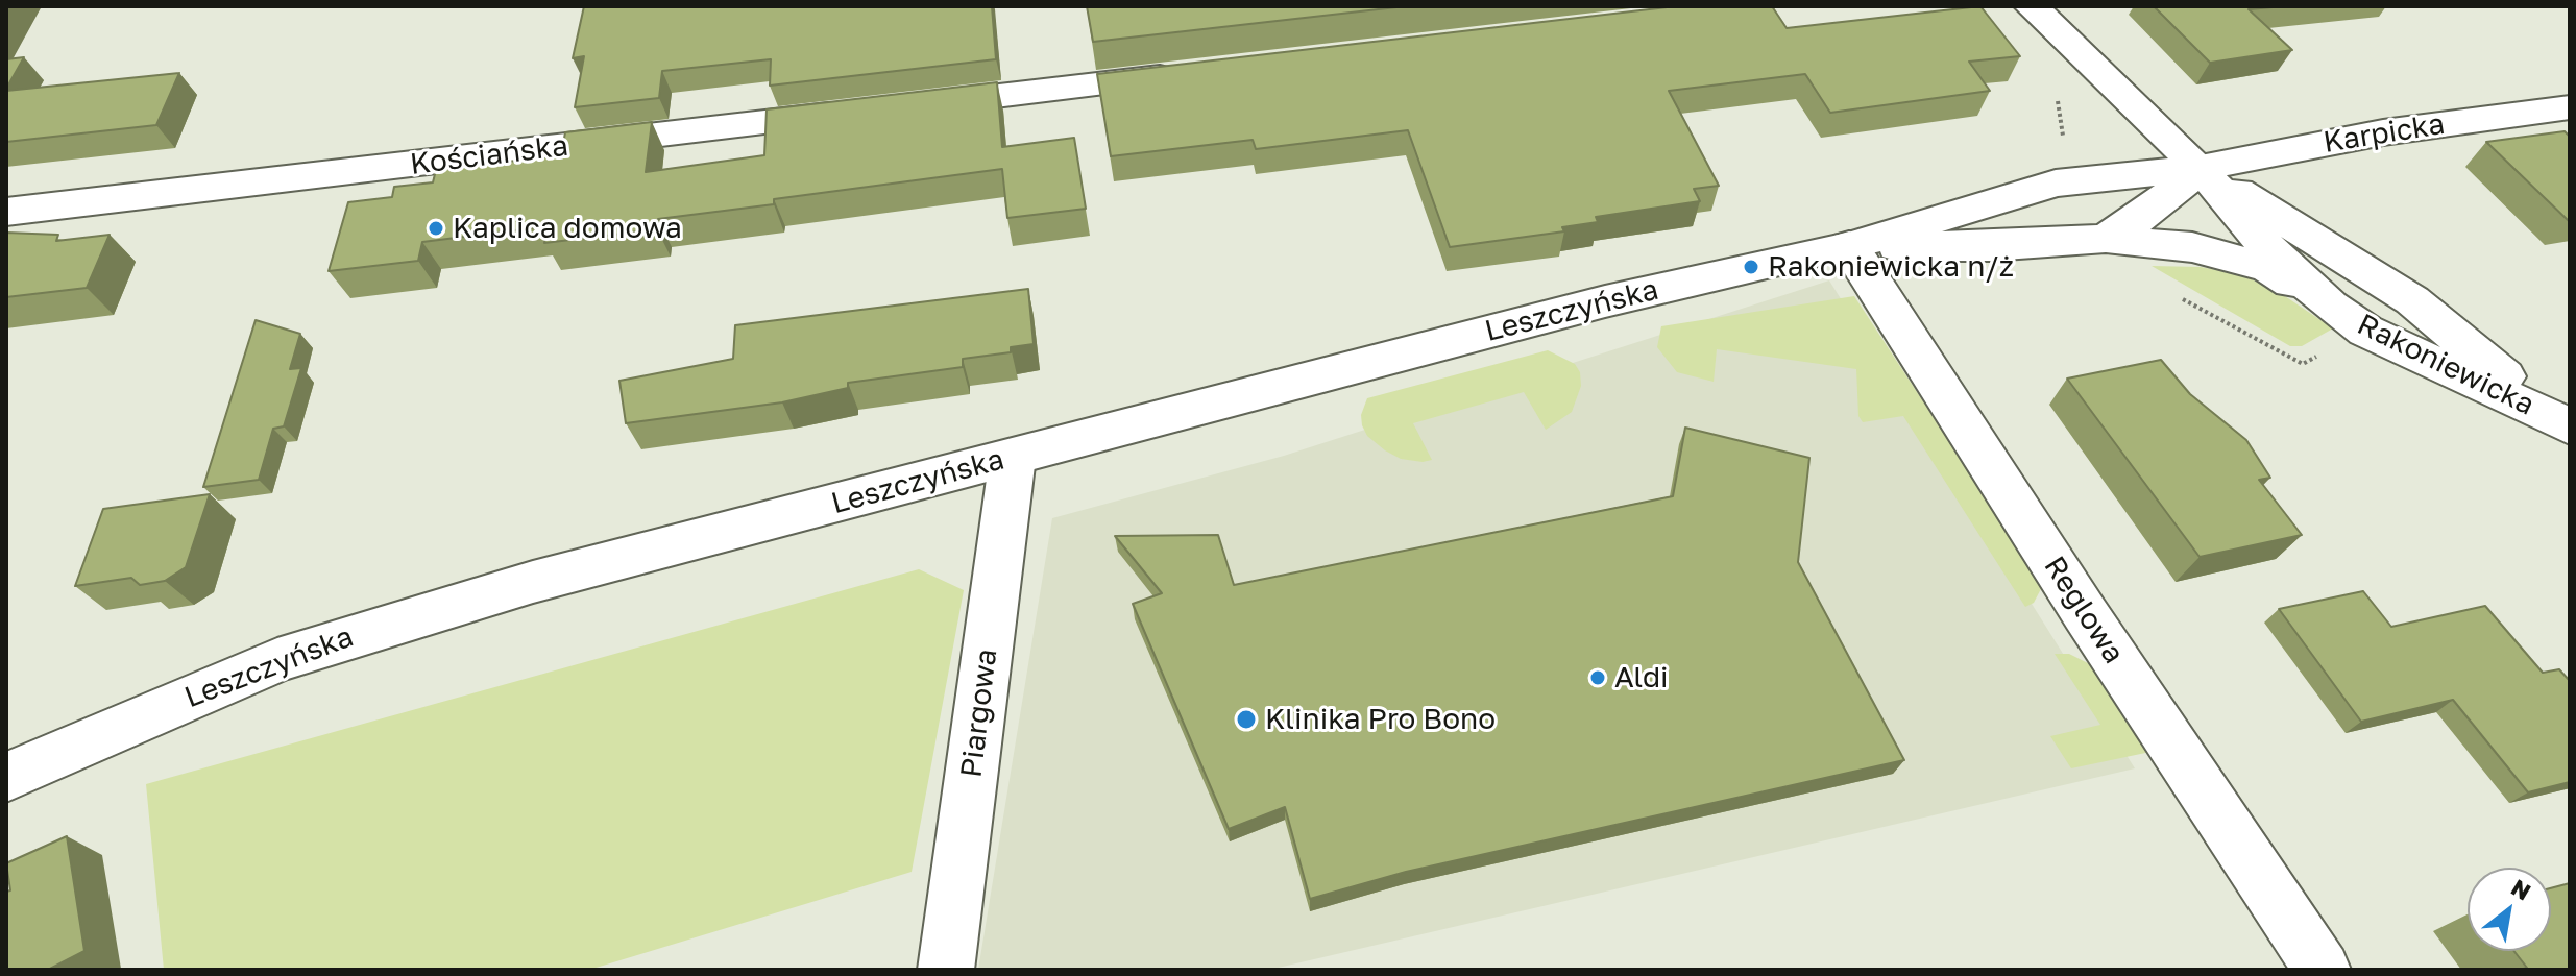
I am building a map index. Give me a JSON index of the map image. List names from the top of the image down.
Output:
{
  "streets": {
    "street": [
      "Karpicka",
      "Kościańska",
      "Leszczyńska",
      "Rakoniewicka",
      "Reglowa",
      "Piargowa"
    ]
  },
  "crossings": [
    ["Karpicka", "Leszczyńska"],
    ["Karpicka", "Rakoniewicka"],
    ["Leszczyńska", "Rakoniewicka"],
    ["Leszczyńska", "Reglowa"],
    ["Leszczyńska", "Piargowa"]
  ],
  "places": [
    "Kaplica domowa",
    "Rakoniewicka n/ż",
    "Aldi",
    "Klinika Pro Bono"
  ],
  "north": "top right"
}
